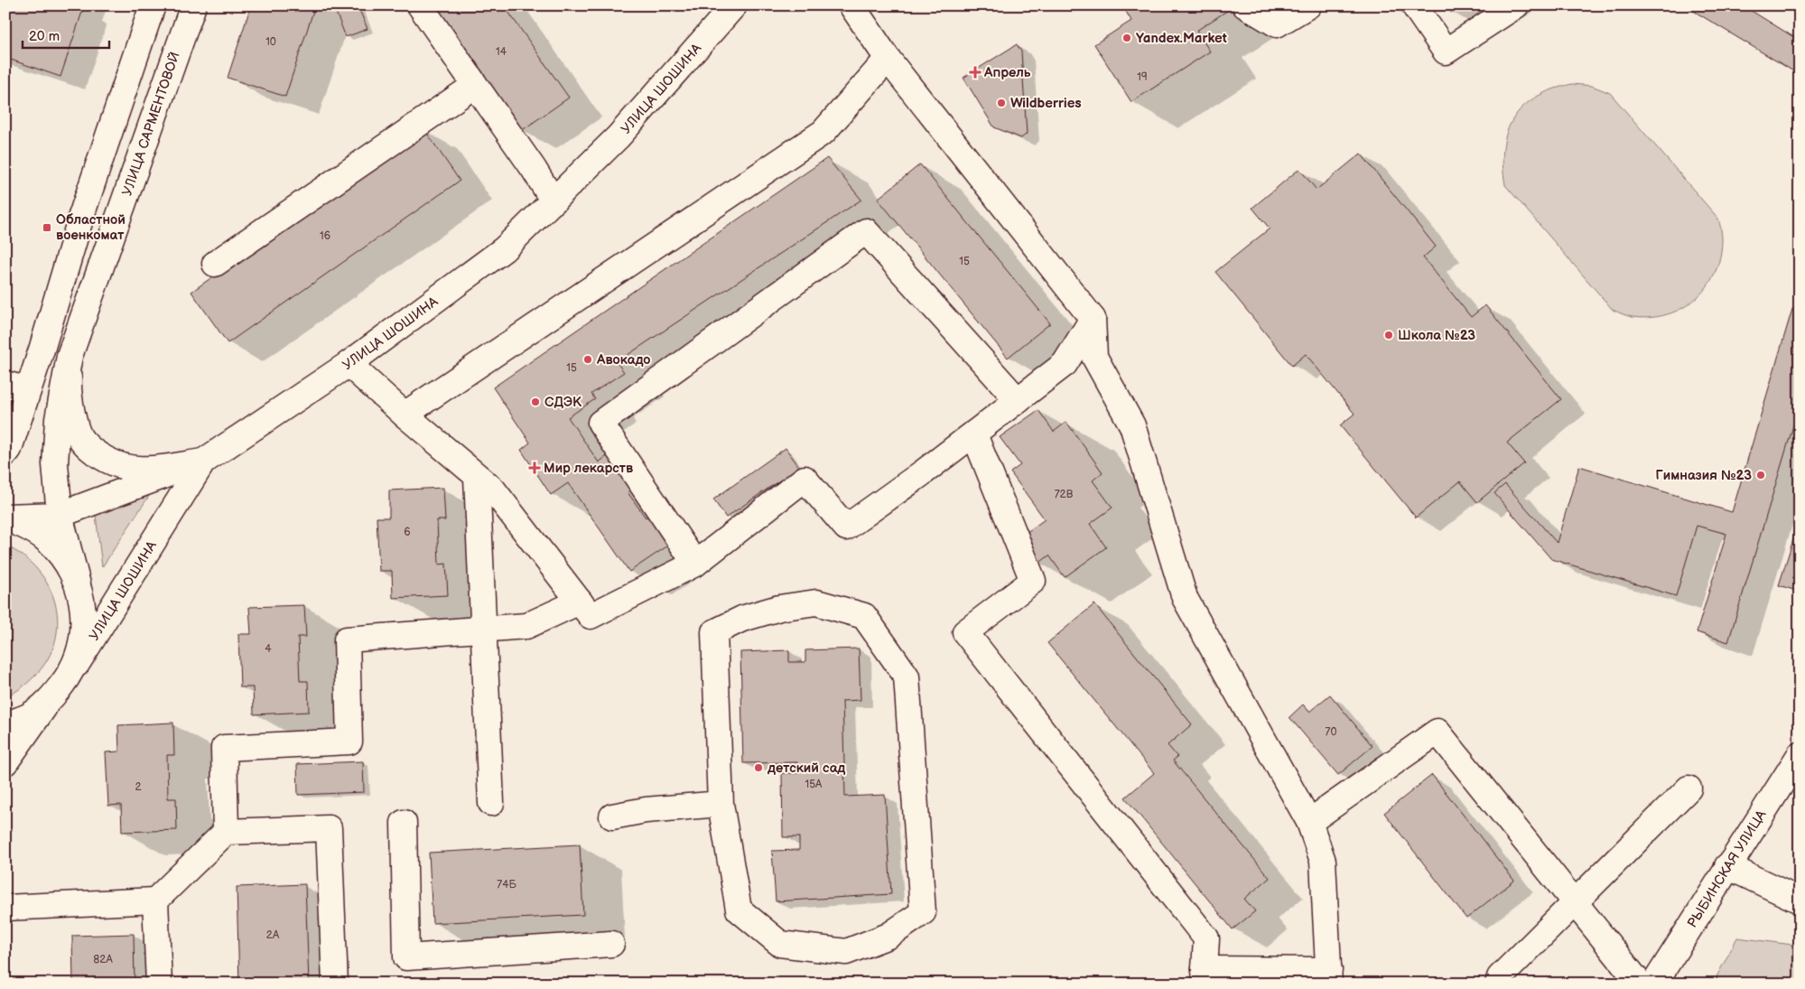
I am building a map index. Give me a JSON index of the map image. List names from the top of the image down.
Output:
{
  "streets": {
    "main road": ["УЛИЦА ШОШИНА", "УЛИЦА САРМЕНТОВОЙ", "РЫБИНСКАЯ УЛИЦА"]
  },
  "places": {
    "other": [
      "Yandex.Market",
      "Wildberries",
      "Школа №23",
      "Авокадо",
      "СДЭК",
      "Гимназия №23",
      "детский сад"
    ],
    "health": ["Апрель", "Мир лекарств"],
    "transit": ["Областной военкомат"]
  },
  "house_numbers": [
    "10",
    "14",
    "19",
    "16",
    "15",
    "15",
    "72В",
    "6",
    "4",
    "70",
    "15А",
    "2",
    "74Б",
    "2А",
    "82А"
  ],
  "scale_bar": "20 m"
}
